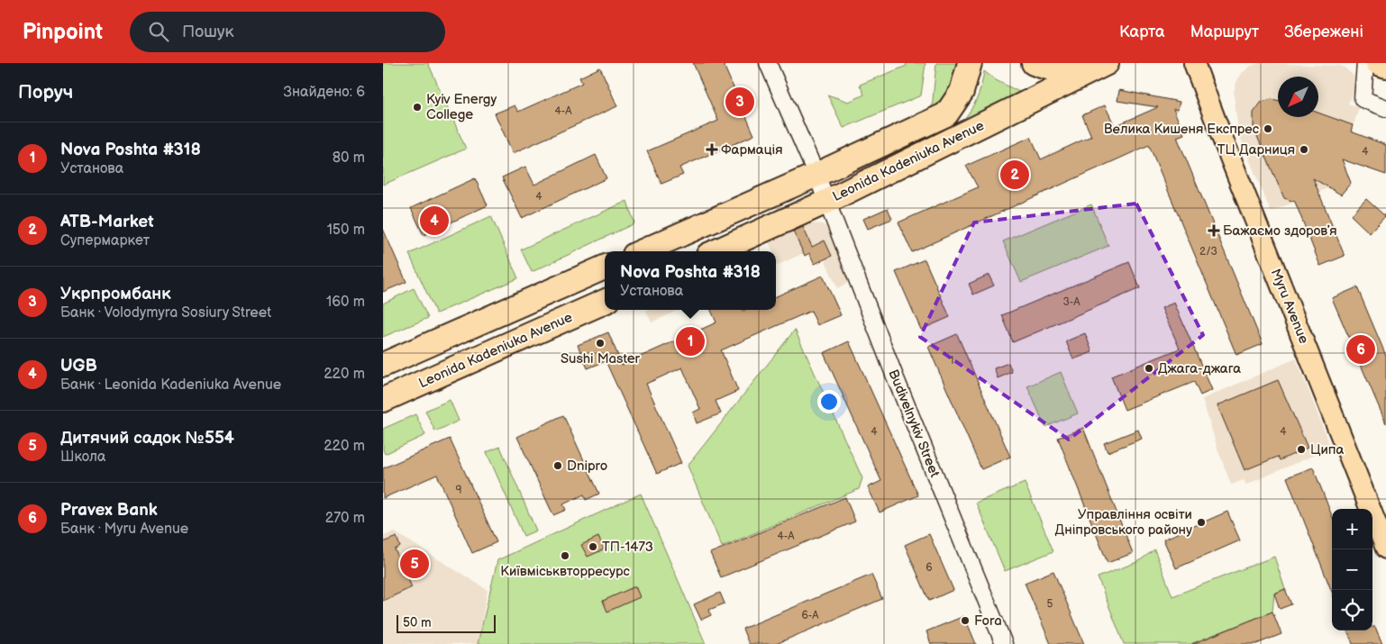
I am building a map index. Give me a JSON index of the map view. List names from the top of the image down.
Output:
{
  "streets": {
    "highway": ["Leonida Kadeniuka Avenue"],
    "main road": ["Myru Avenue"],
    "street": ["Budivelnykiv Street"]
  },
  "crossings": [
    ["Leonida Kadeniuka Avenue", "Budivelnykiv Street"]
  ],
  "places": {
    "other": [
      "Kyiv Energy College",
      "Велика Кишеня Експрес",
      "ТЦ Дарниця",
      "Sushi Master",
      "Джага-джага",
      "Ципа",
      "Dnipro",
      "Управління освіти Дніпровського району",
      "ТП-1473",
      "Київміськвторресурс",
      "Fora"
    ],
    "health": ["Фармація", "Бажаємо здоровʼя"]
  },
  "house_numbers": [
    "4-А",
    "4",
    "4",
    "2/3",
    "3-А",
    "1",
    "4",
    "4",
    "9",
    "4-А",
    "6",
    "5",
    "6-А"
  ],
  "scale_bar": "50 m",
  "north": "bottom left",
  "page": {
    "header": "Pinpoint",
    "search": "Пошук",
    "nav": ["Карта", "Маршрут", "Збережені"],
    "heading": ["Поруч", "Знайдено: 6"],
    "pins": [
      "3",
      "2",
      "4",
      "1",
      "6",
      "5"
    ],
    "list": [
      {
        "mark": "1",
        "name": "Nova Poshta #318",
        "note": "Установа",
        "value": "80 m"
      },
      {
        "mark": "2",
        "name": "ATB-Market",
        "note": "Супермаркет",
        "value": "150 m"
      },
      {
        "mark": "3",
        "name": "Укрпромбанк",
        "note": "Банк · Volodymyra Sosiury Street",
        "value": "160 m"
      },
      {
        "mark": "4",
        "name": "UGB",
        "note": "Банк · Leonida Kadeniuka Avenue",
        "value": "220 m"
      },
      {
        "mark": "5",
        "name": "Дитячий садок №554",
        "note": "Школа",
        "value": "220 m"
      },
      {
        "mark": "6",
        "name": "Pravex Bank",
        "note": "Банк · Myru Avenue",
        "value": "270 m"
      }
    ],
    "popup": ["Nova Poshta #318", "Установа"],
    "map_buttons": ["+", "−"],
    "scale": "50 m"
  }
}
